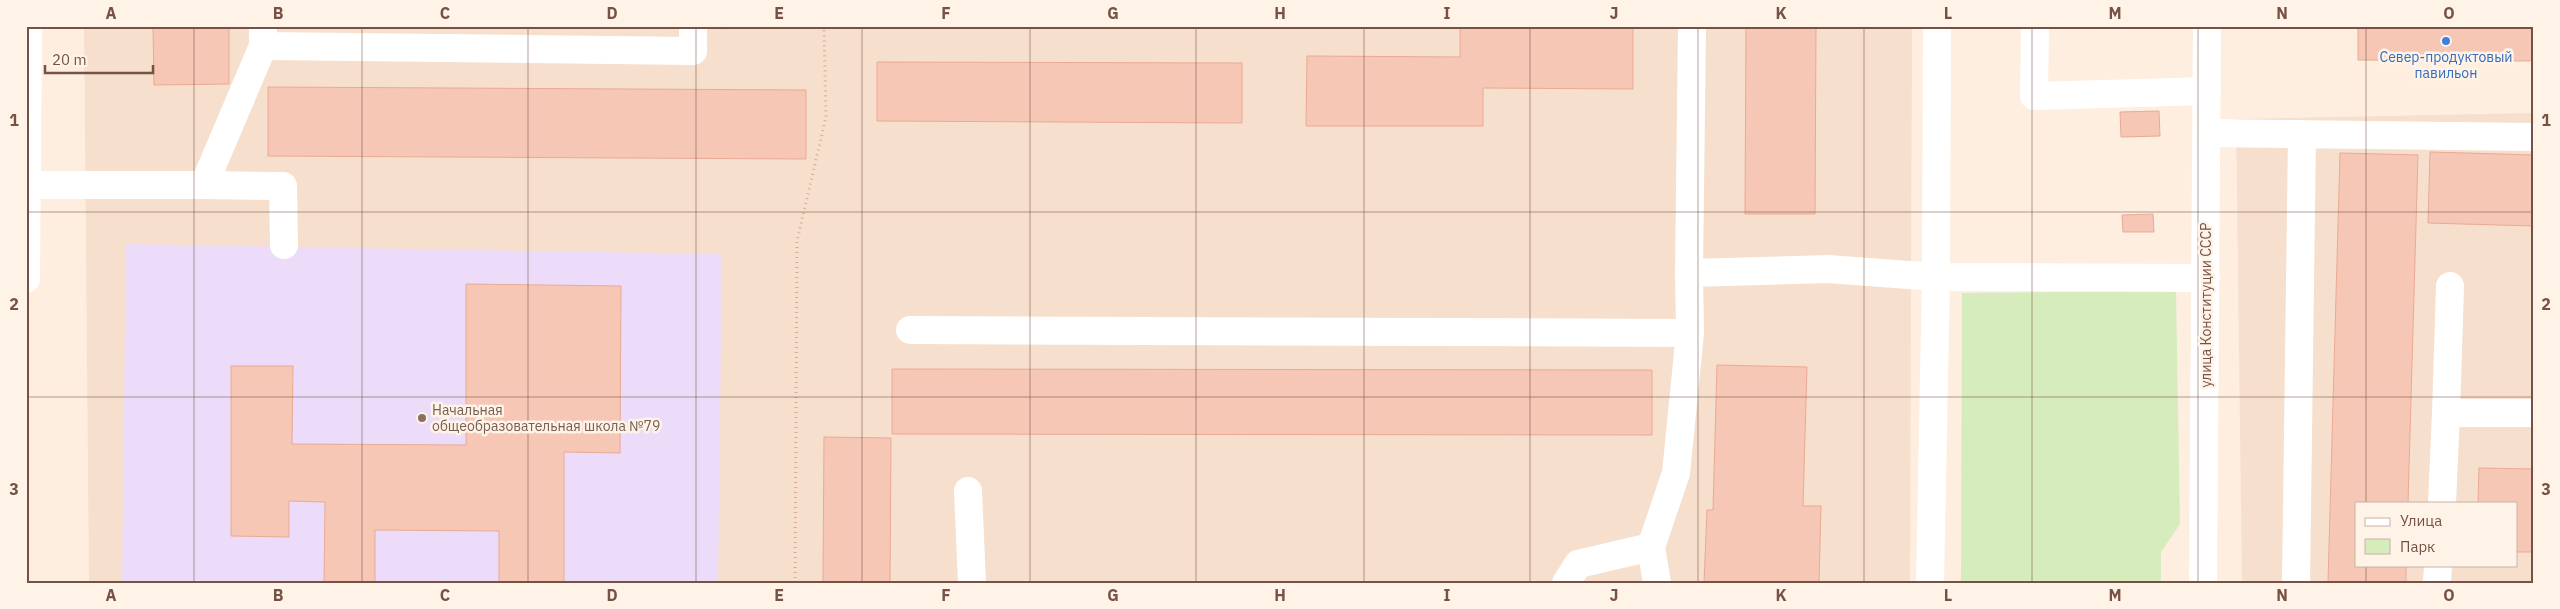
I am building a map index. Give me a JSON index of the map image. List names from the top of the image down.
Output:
{
  "streets": {
    "street": ["улица Конституции СССР"]
  },
  "places": ["Север-продуктовый павильон", "Начальная общеобразовательная школа №79"],
  "legend": ["Улица", "Парк"],
  "scale_bar": "20 m",
  "grid": {
    "columns": [
      "A",
      "B",
      "C",
      "D",
      "E",
      "F",
      "G",
      "H",
      "I",
      "J",
      "K",
      "L",
      "M",
      "N",
      "O"
    ],
    "rows": ["1", "2", "3"]
  }
}
